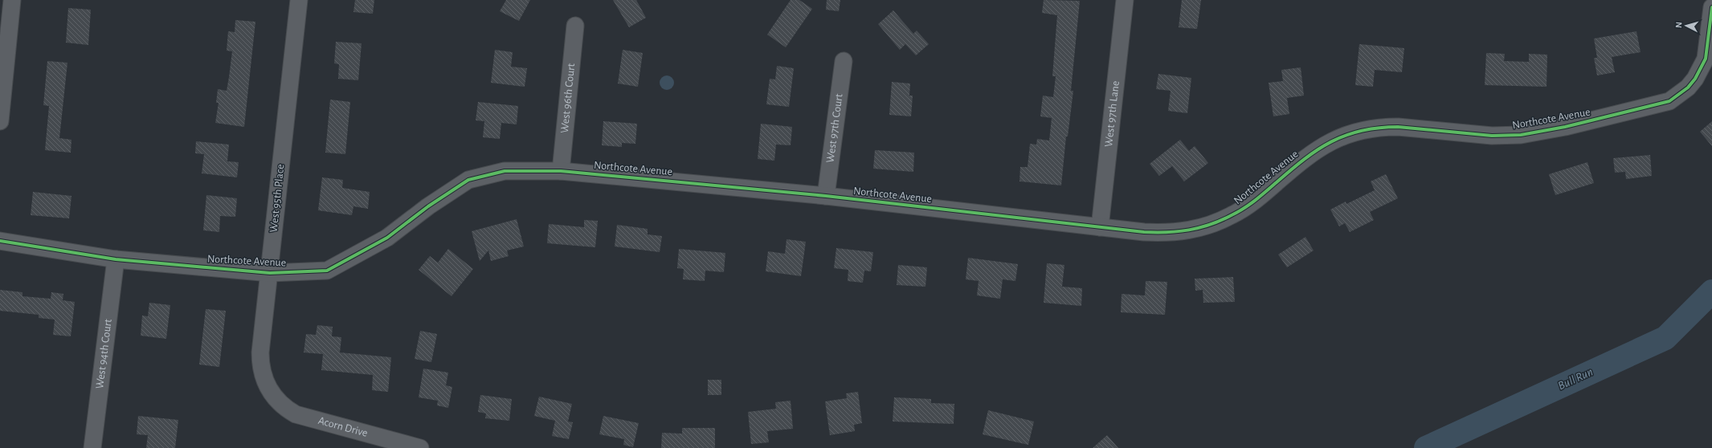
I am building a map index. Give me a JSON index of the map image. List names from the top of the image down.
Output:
{
  "streets": {
    "street": [
      "West 96th Court",
      "West 97th Lane",
      "Northcote Avenue",
      "West 97th Court",
      "West 95th Place",
      "West 94th Court",
      "Acorn Drive"
    ]
  },
  "crossings": [
    ["West 96th Court", "Northcote Avenue"],
    ["West 97th Lane", "Northcote Avenue"],
    ["Northcote Avenue", "West 97th Court"],
    ["Northcote Avenue", "West 95th Place"],
    ["Northcote Avenue", "West 94th Court"],
    ["West 95th Place", "Acorn Drive"]
  ],
  "water": ["Bull Run"],
  "north": "left"
}
